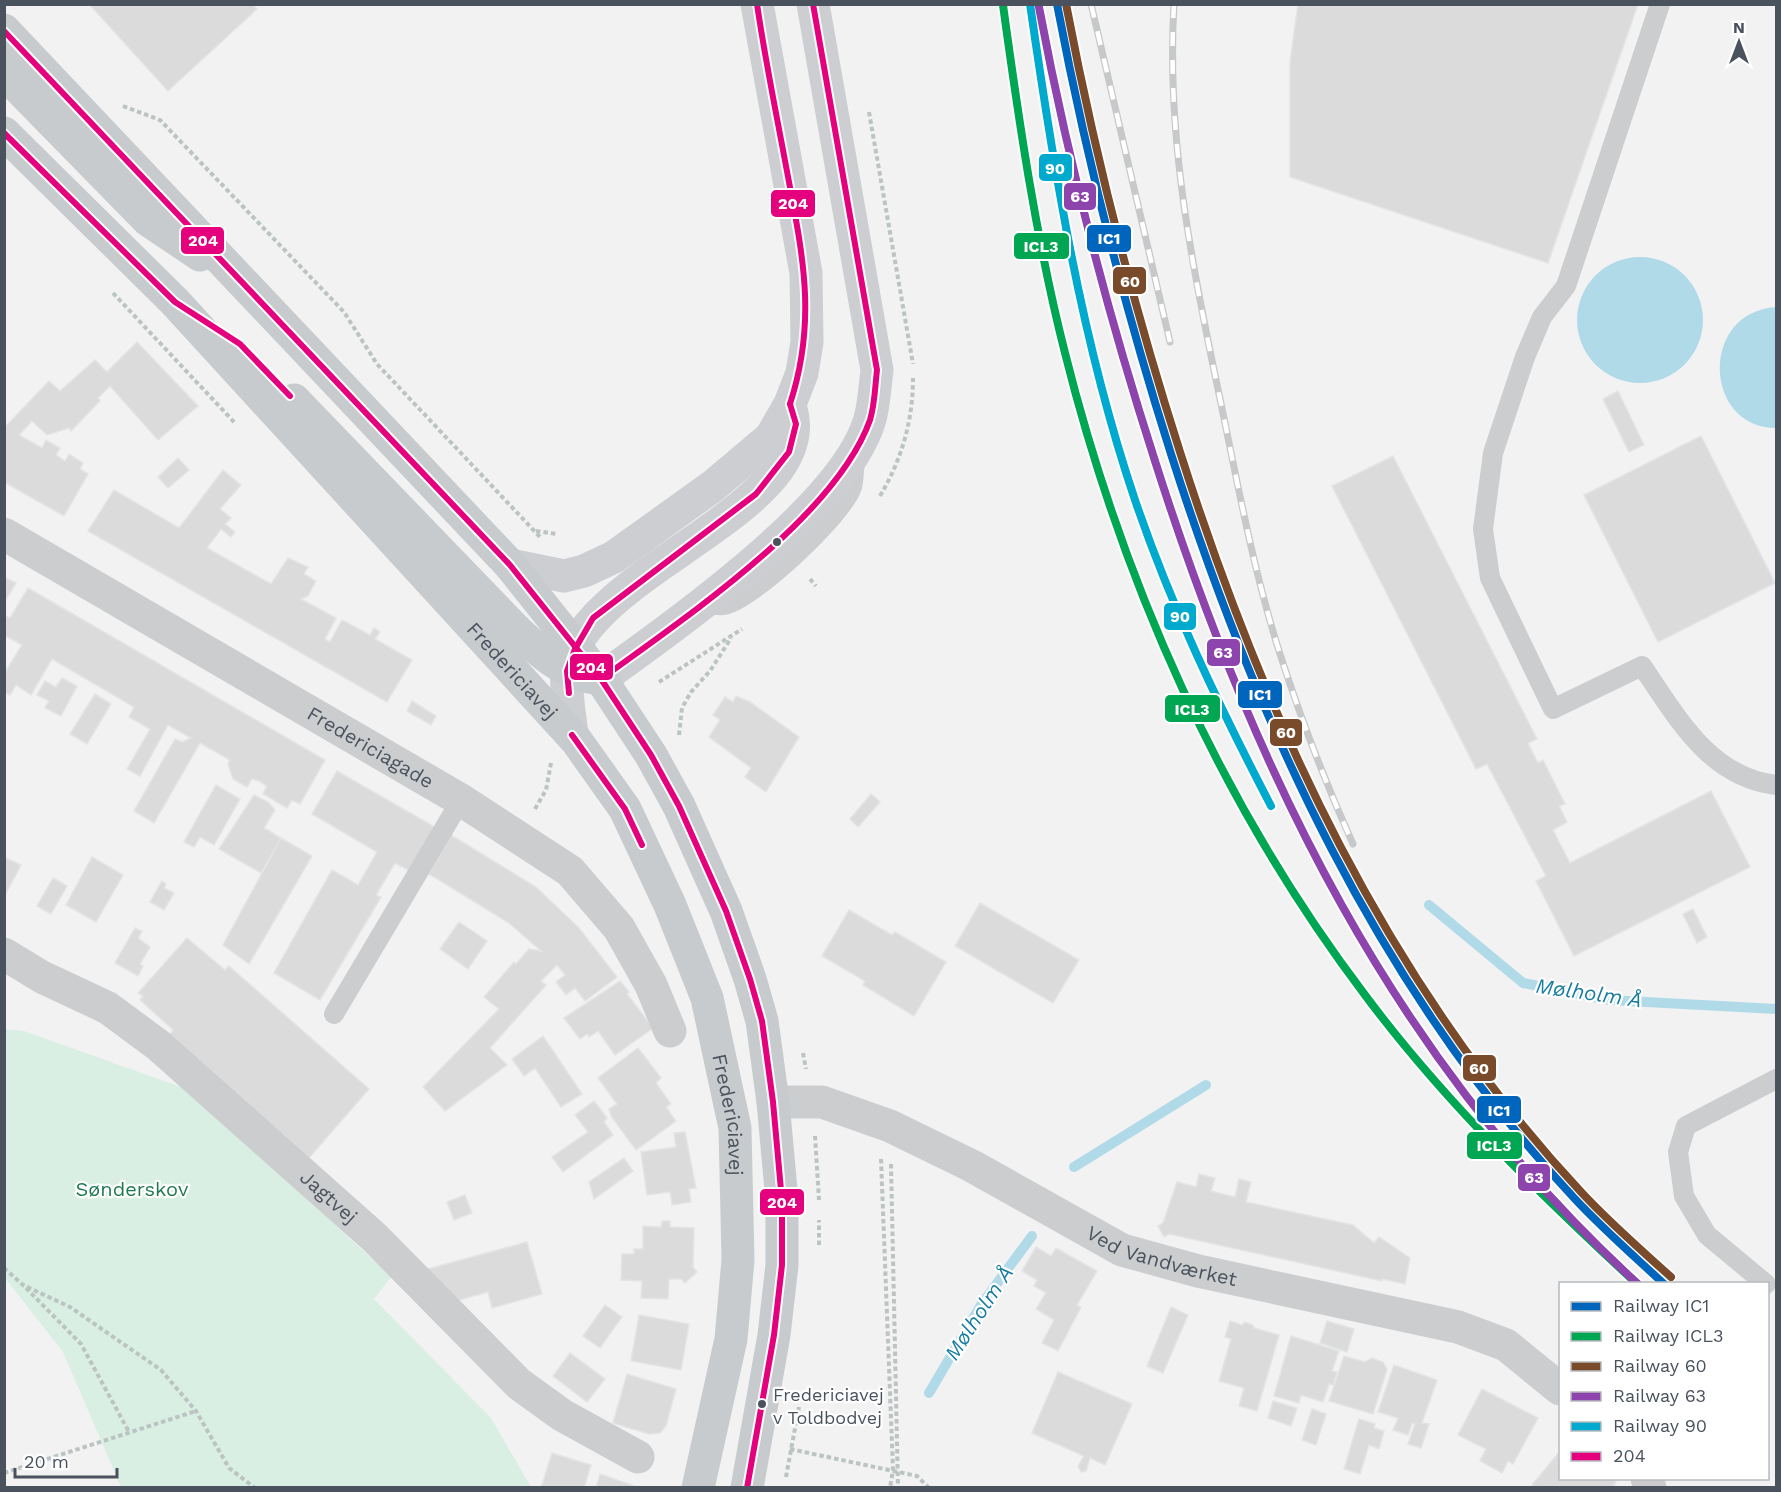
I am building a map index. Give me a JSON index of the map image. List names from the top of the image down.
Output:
{
  "streets": {
    "main road": ["Fredericiavej"],
    "street": ["Fredericiagade", "Jagtvej", "Ved Vandværket"]
  },
  "water": ["Mølholm Å"],
  "parks": ["Sønderskov"],
  "places": ["Fredericiavej v Toldbodvej"],
  "lines": [
    "rail line IC1",
    "rail line 60",
    "rail line 90",
    "transit line 204",
    "rail line ICL3",
    "rail line 63"
  ],
  "legend": [
    "Railway IC1",
    "Railway ICL3",
    "Railway 60",
    "Railway 63",
    "Railway 90",
    "204"
  ],
  "scale_bar": "20 m",
  "north": "top"
}
